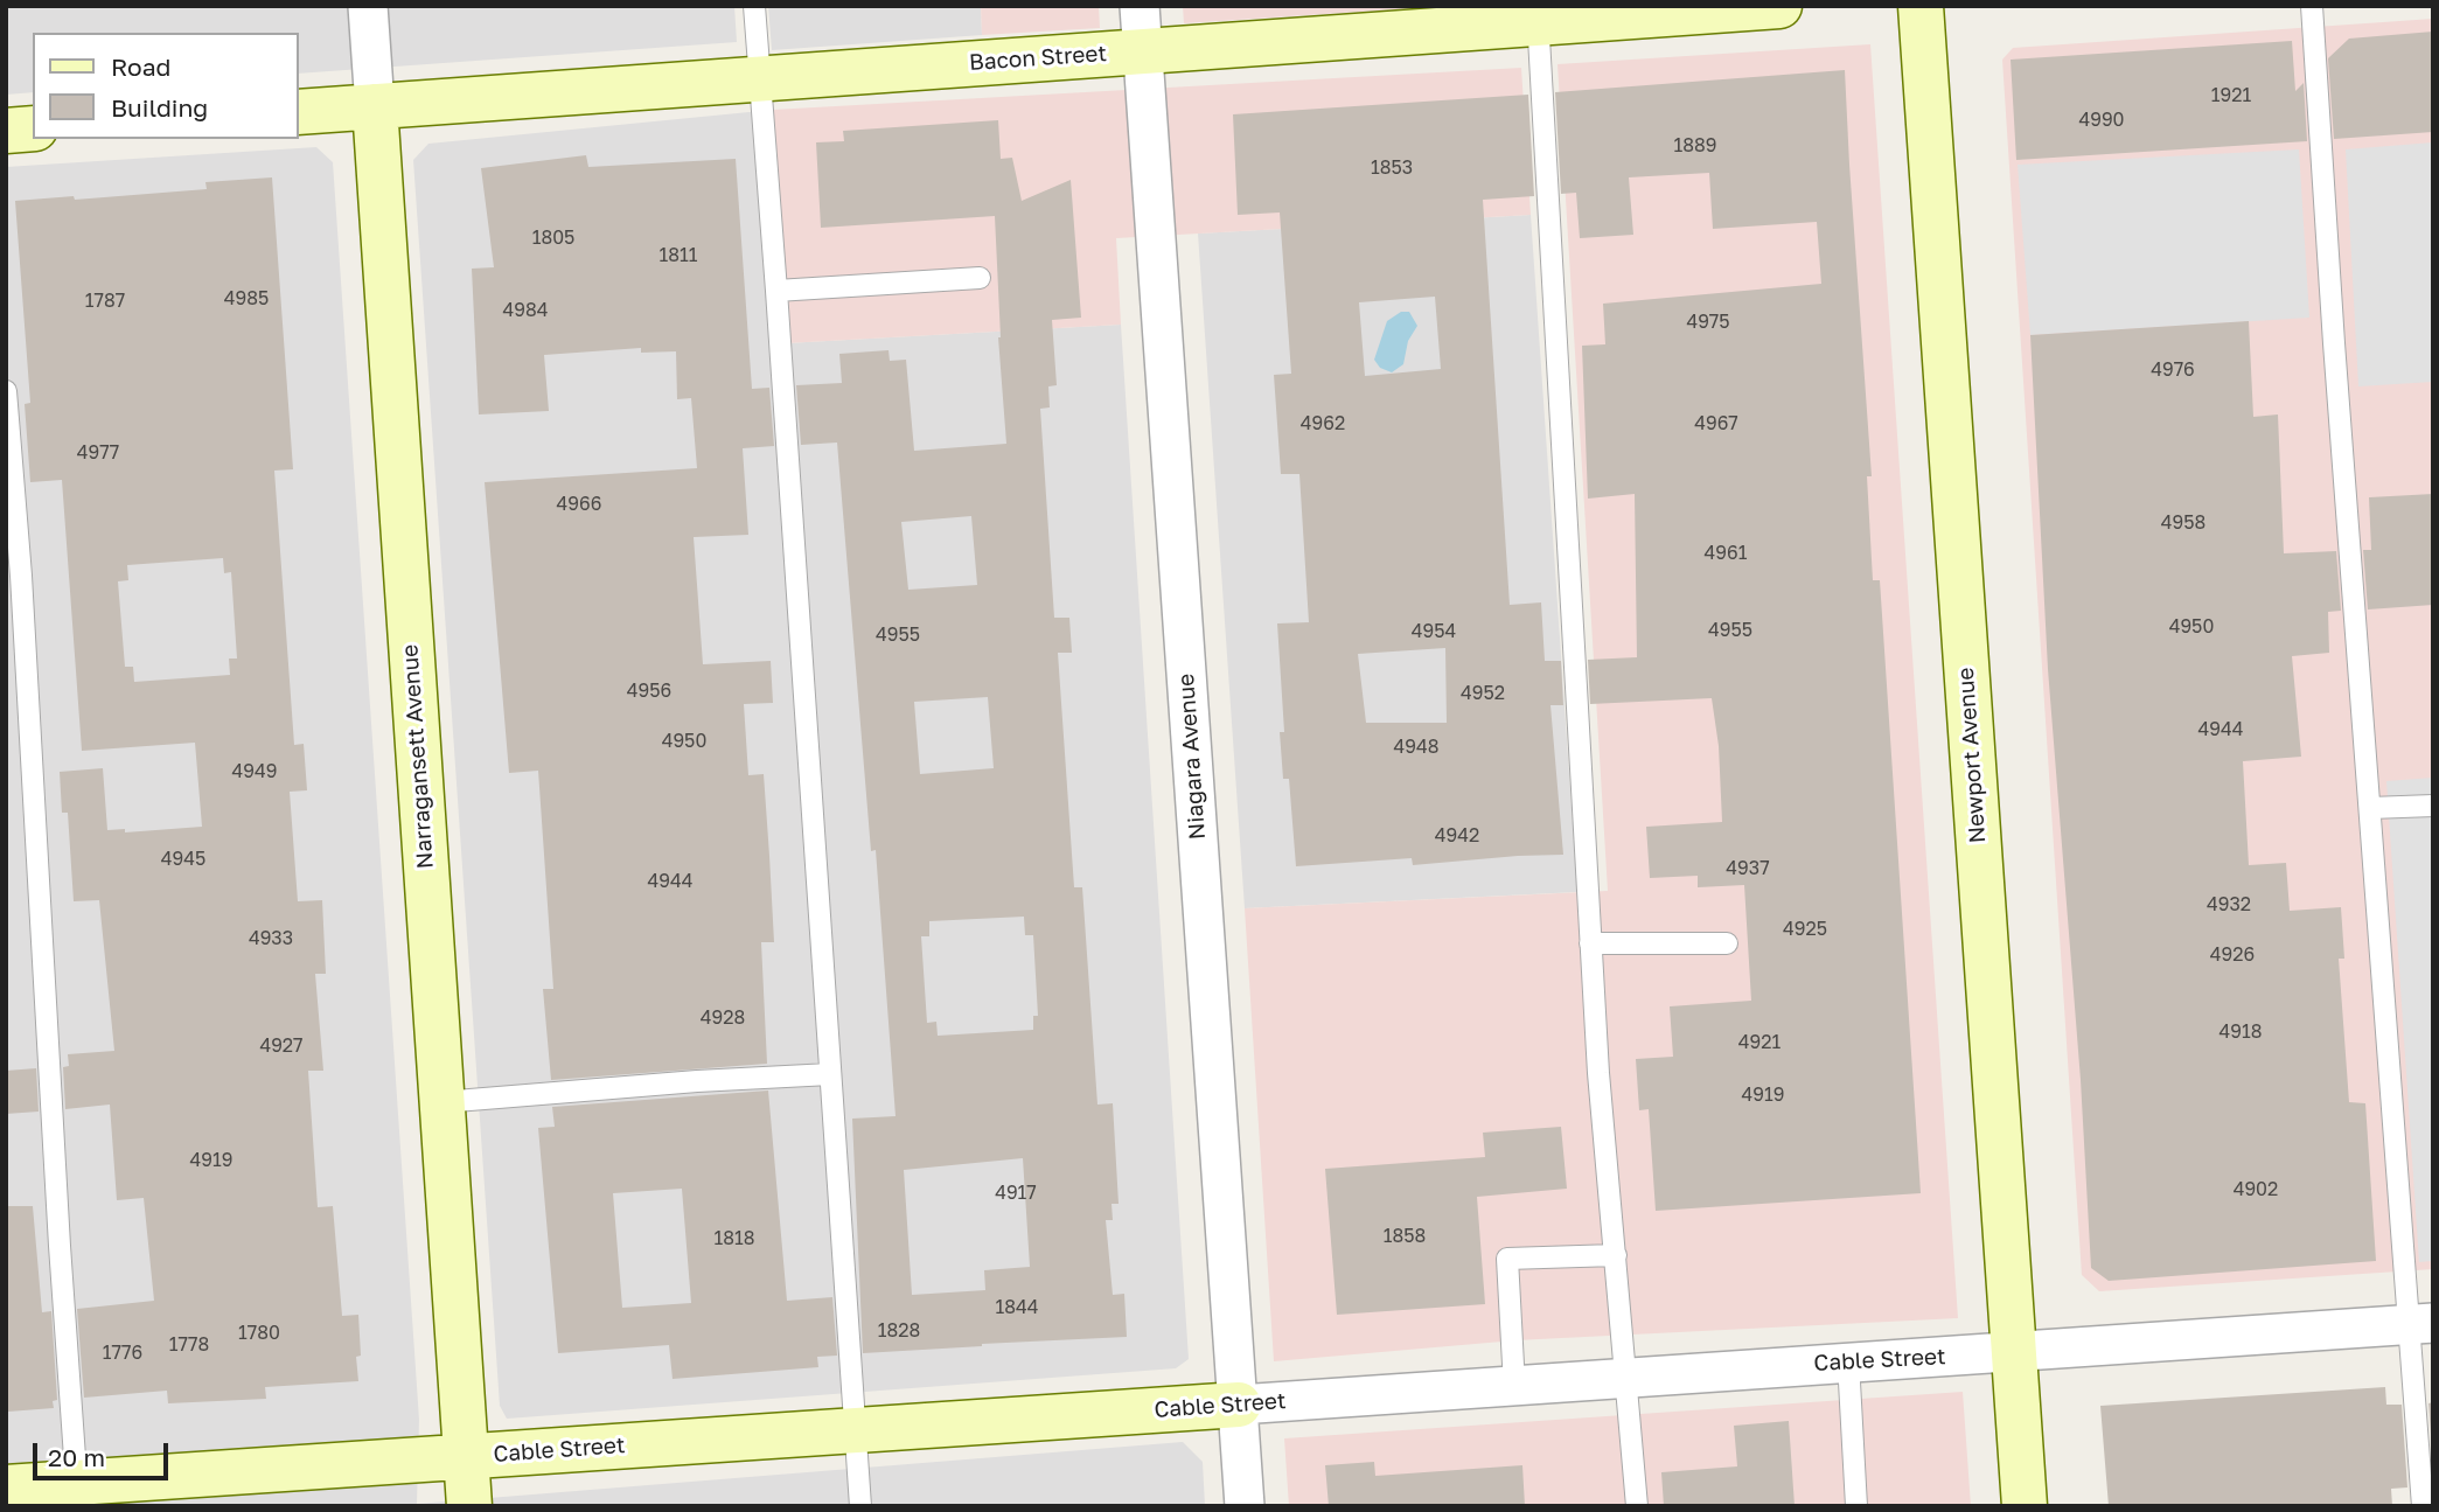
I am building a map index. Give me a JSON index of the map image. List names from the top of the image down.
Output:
{
  "streets": {
    "street": [
      "Bacon Street",
      "Newport Avenue",
      "Narragansett Avenue",
      "Niagara Avenue",
      "Cable Street"
    ]
  },
  "crossings": [
    ["Bacon Street", "Narragansett Avenue"],
    ["Bacon Street", "Niagara Avenue"],
    ["Newport Avenue", "Cable Street"],
    ["Narragansett Avenue", "Cable Street"],
    ["Niagara Avenue", "Cable Street"]
  ],
  "house_numbers": [
    "1921",
    "4990",
    "1889",
    "1853",
    "1805",
    "1811",
    "4985",
    "1787",
    "4984",
    "4975",
    "4976",
    "4962",
    "4967",
    "4977",
    "4966",
    "4958",
    "4961",
    "4950",
    "4955",
    "4954",
    "4955",
    "4956",
    "4952",
    "4944",
    "4950",
    "4948",
    "4949",
    "4942",
    "4945",
    "4937",
    "4944",
    "4932",
    "4925",
    "4933",
    "4926",
    "4928",
    "4918",
    "4921",
    "4927",
    "4919",
    "4919",
    "4902",
    "4917",
    "1858",
    "1818",
    "1844",
    "1828",
    "1780",
    "1778",
    "1776"
  ],
  "legend": ["Road", "Building"],
  "scale_bar": "20 m"
}
